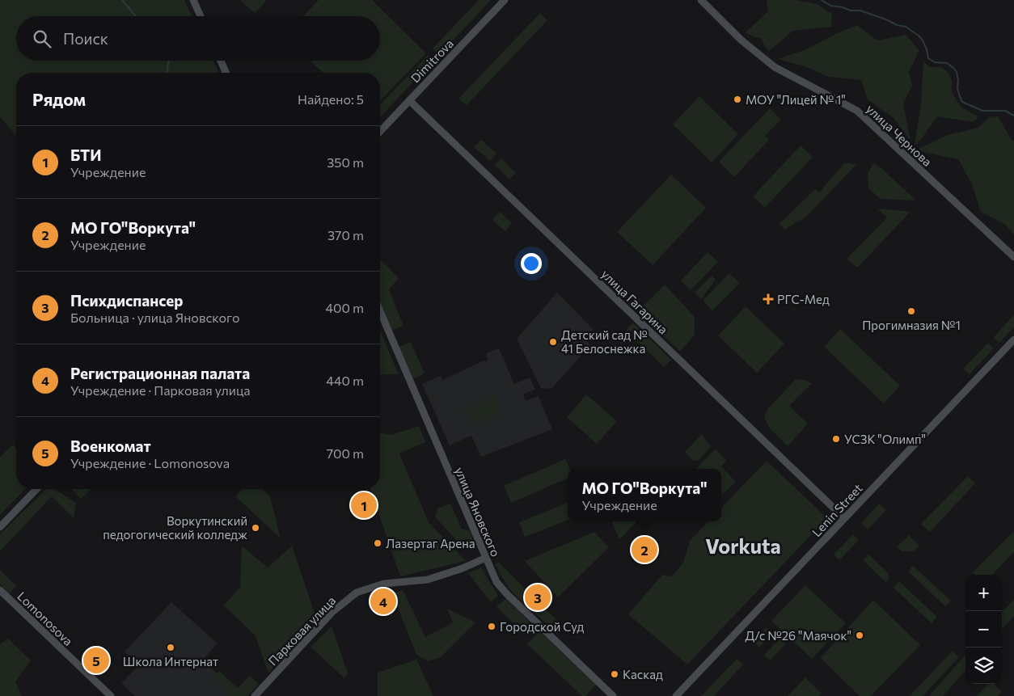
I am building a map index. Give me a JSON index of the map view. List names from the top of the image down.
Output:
{
  "streets": {
    "main road": [
      "Dimitrova",
      "улица Чернова",
      "улица Гагарина",
      "Lenin Street",
      "улица Яновского",
      "Lomonosova",
      "Парковая улица"
    ]
  },
  "crossings": [
    ["Dimitrova", "улица Гагарина"],
    ["улица Гагарина", "Lenin Street"],
    ["улица Яновского", "Парковая улица"]
  ],
  "districts": ["Vorkuta"],
  "places": {
    "other": [
      "МОУ \"Лицей № 1\"",
      "Прогимназия №1",
      "Детский сад № 41 Белоснежка",
      "УСЗК \"Олимп\"",
      "Воркутинский педогогический колледж",
      "Лазертаг Арена",
      "Городской Суд",
      "Д/с №26 \"Маячок\"",
      "Школа Интернат",
      "Каскад"
    ],
    "health": ["РГС-Мед"]
  },
  "page": {
    "search": "Поиск",
    "heading": ["Рядом", "Найдено: 5"],
    "list": [
      {
        "mark": "1",
        "name": "БТИ",
        "note": "Учреждение",
        "value": "350 m"
      },
      {
        "mark": "2",
        "name": "МО ГО\"Воркута\"",
        "note": "Учреждение",
        "value": "370 m"
      },
      {
        "mark": "3",
        "name": "Психдиспансер",
        "note": "Больница · улица Яновского",
        "value": "400 m"
      },
      {
        "mark": "4",
        "name": "Регистрационная палата",
        "note": "Учреждение · Парковая улица",
        "value": "440 m"
      },
      {
        "mark": "5",
        "name": "Военкомат",
        "note": "Учреждение · Lomonosova",
        "value": "700 m"
      }
    ],
    "popup": ["МО ГО\"Воркута\"", "Учреждение"],
    "pins": [
      "1",
      "2",
      "3",
      "4",
      "5"
    ],
    "map_buttons": ["+", "−"]
  }
}
